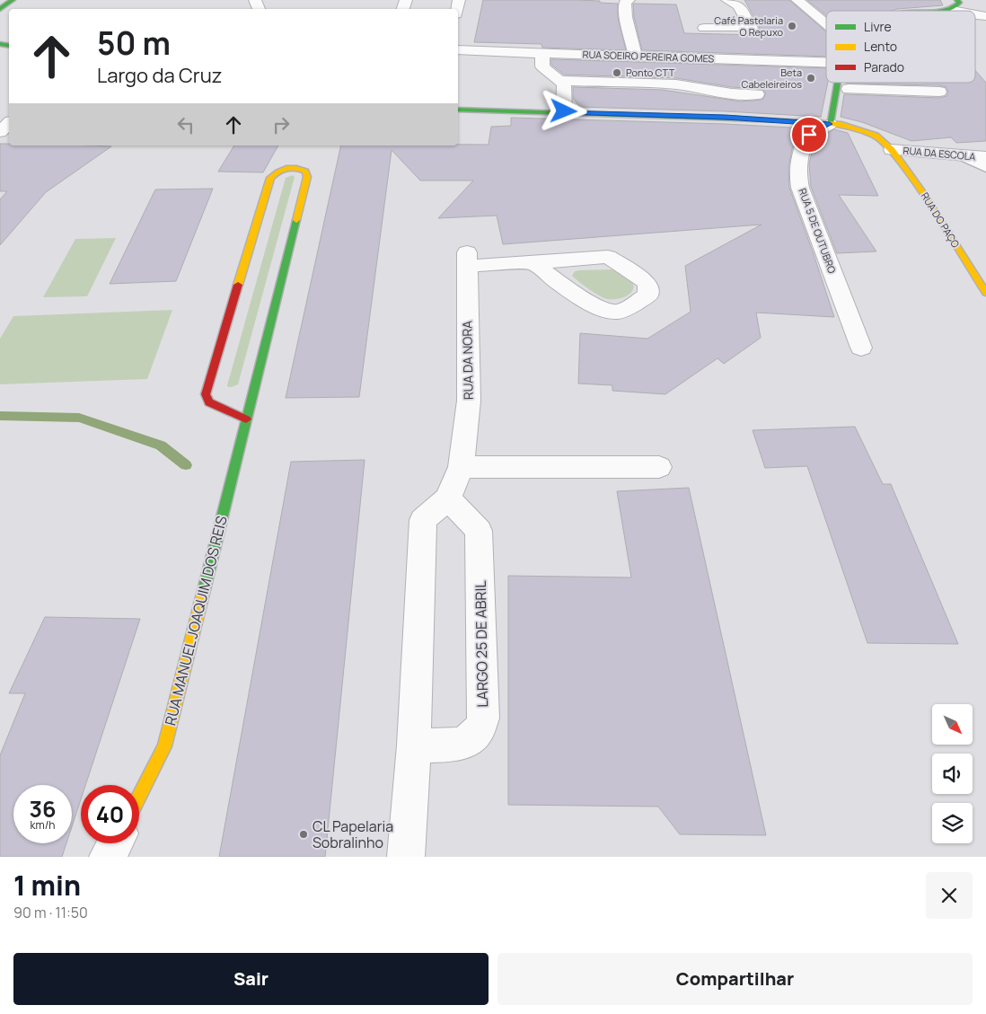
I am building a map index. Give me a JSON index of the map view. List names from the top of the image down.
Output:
{
  "streets": {
    "main road": ["RUA DO PAÇO", "RUA MANUEL JOAQUIM DOS REIS"],
    "street": [
      "RUA SOEIRO PEREIRA GOMES",
      "RUA DA ESCOLA",
      "RUA 5 DE OUTUBRO",
      "RUA DA NORA",
      "LARGO 25 DE ABRIL"
    ]
  },
  "crossings": [
    ["RUA DA ESCOLA", "RUA DO PAÇO"],
    ["RUA DO PAÇO", "RUA 5 DE OUTUBRO"]
  ],
  "places": [
    "Café Pastelaria O Repuxo",
    "Ponto CTT",
    "Beta Cabeleireiros",
    "CL Papelaria Sobralinho"
  ],
  "legend": ["Livre", "Lento", "Parado"],
  "north": "bottom right",
  "page": {
    "turn": ["50 m", "Largo da Cruz"],
    "speed": "36 km/h",
    "limit": "40",
    "heading": ["1 min", "90 m · 11:50"],
    "buttons": ["Sair", "Compartilhar"]
  }
}
